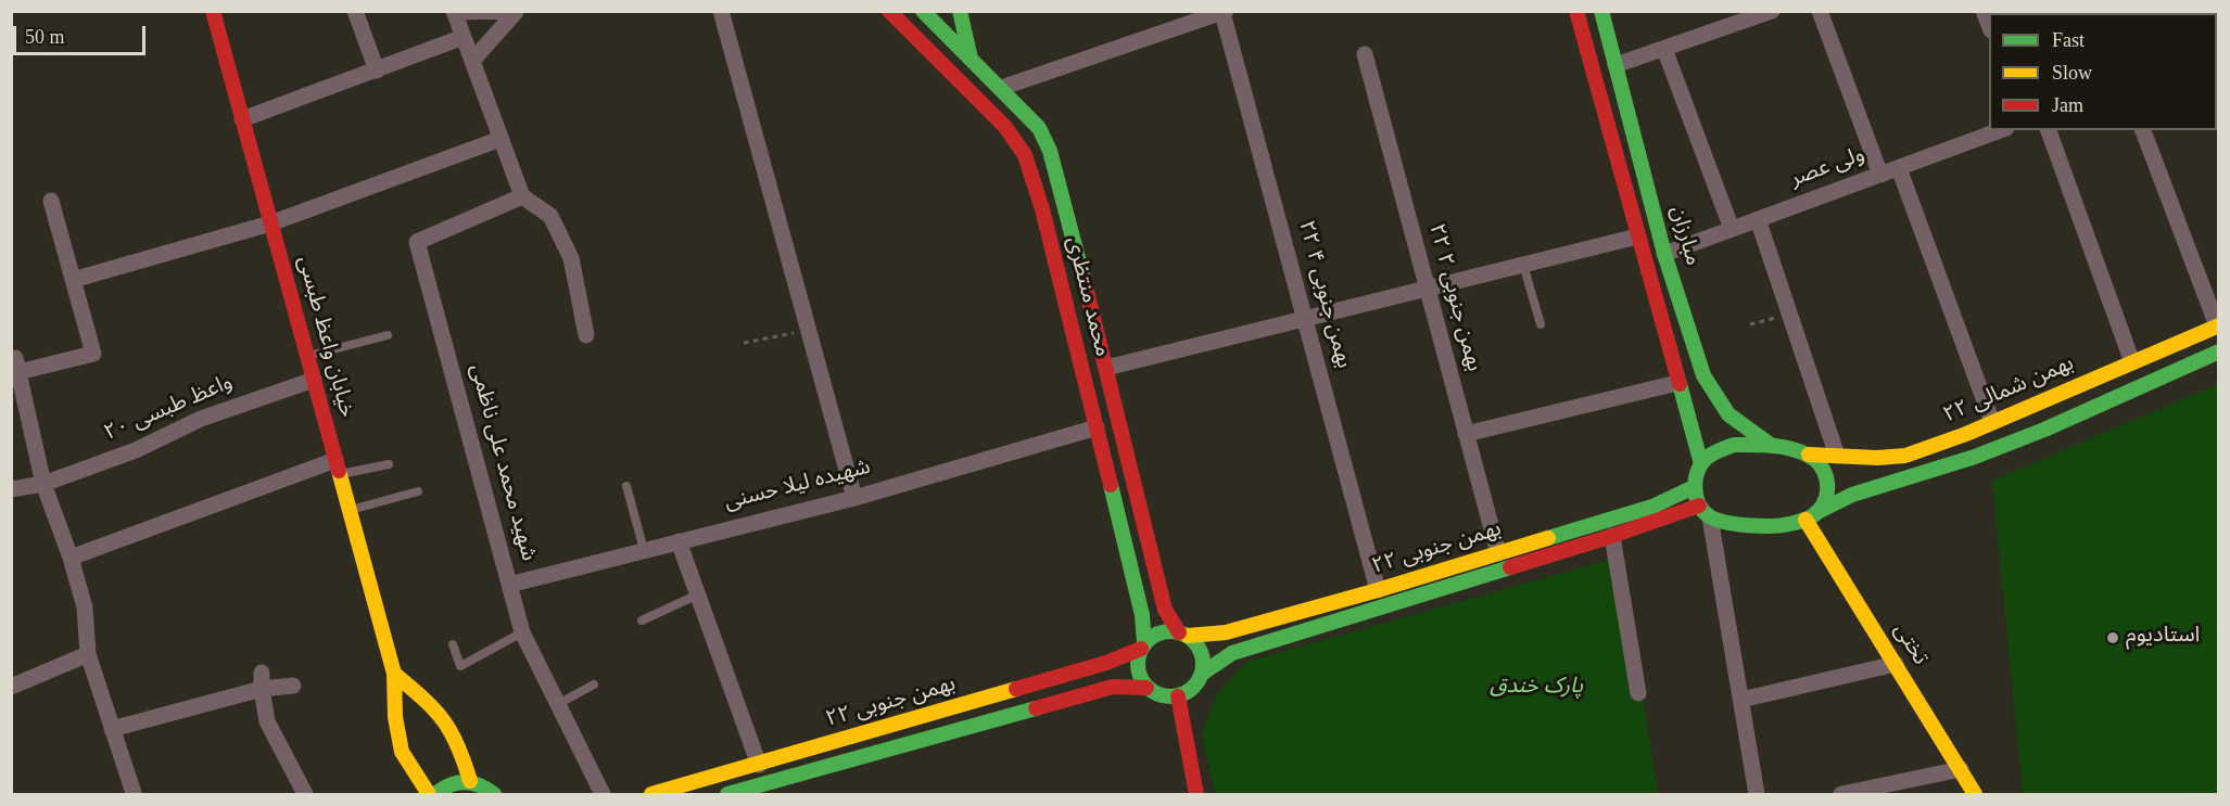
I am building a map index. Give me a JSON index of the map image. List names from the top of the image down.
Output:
{
  "streets": {
    "street": [
      "ولی عصر",
      "مبارزان",
      "۲۲ بهمن جنوبی ۴",
      "محمد منتظری",
      "۲۲ بهمن جنوبی ۲",
      "خیابان واعظ طبسی",
      "۲۲ بهمن شمالی",
      "واعظ طبسی ۲۰",
      "شهید محمد علی ناظمی",
      "شهیده لیلا حسنی",
      "۲۲ بهمن جنوبی",
      "تختی"
    ]
  },
  "crossings": [
    ["ولی عصر", "مبارزان"],
    ["مبارزان", "۲۲ بهمن شمالی"],
    ["مبارزان", "۲۲ بهمن جنوبی"],
    ["مبارزان", "تختی"],
    ["۲۲ بهمن جنوبی ۴", "۲۲ بهمن جنوبی"],
    ["محمد منتظری", "شهیده لیلا حسنی"],
    ["محمد منتظری", "۲۲ بهمن جنوبی"],
    ["۲۲ بهمن جنوبی ۲", "۲۲ بهمن جنوبی"],
    ["خیابان واعظ طبسی", "واعظ طبسی ۲۰"],
    ["۲۲ بهمن شمالی", "۲۲ بهمن جنوبی"],
    ["۲۲ بهمن شمالی", "تختی"],
    ["شهید محمد علی ناظمی", "شهیده لیلا حسنی"],
    ["۲۲ بهمن جنوبی", "تختی"]
  ],
  "parks": ["پارک خندق"],
  "places": ["استادیوم"],
  "legend": ["Fast", "Slow", "Jam"],
  "scale_bar": "50 m"
}
